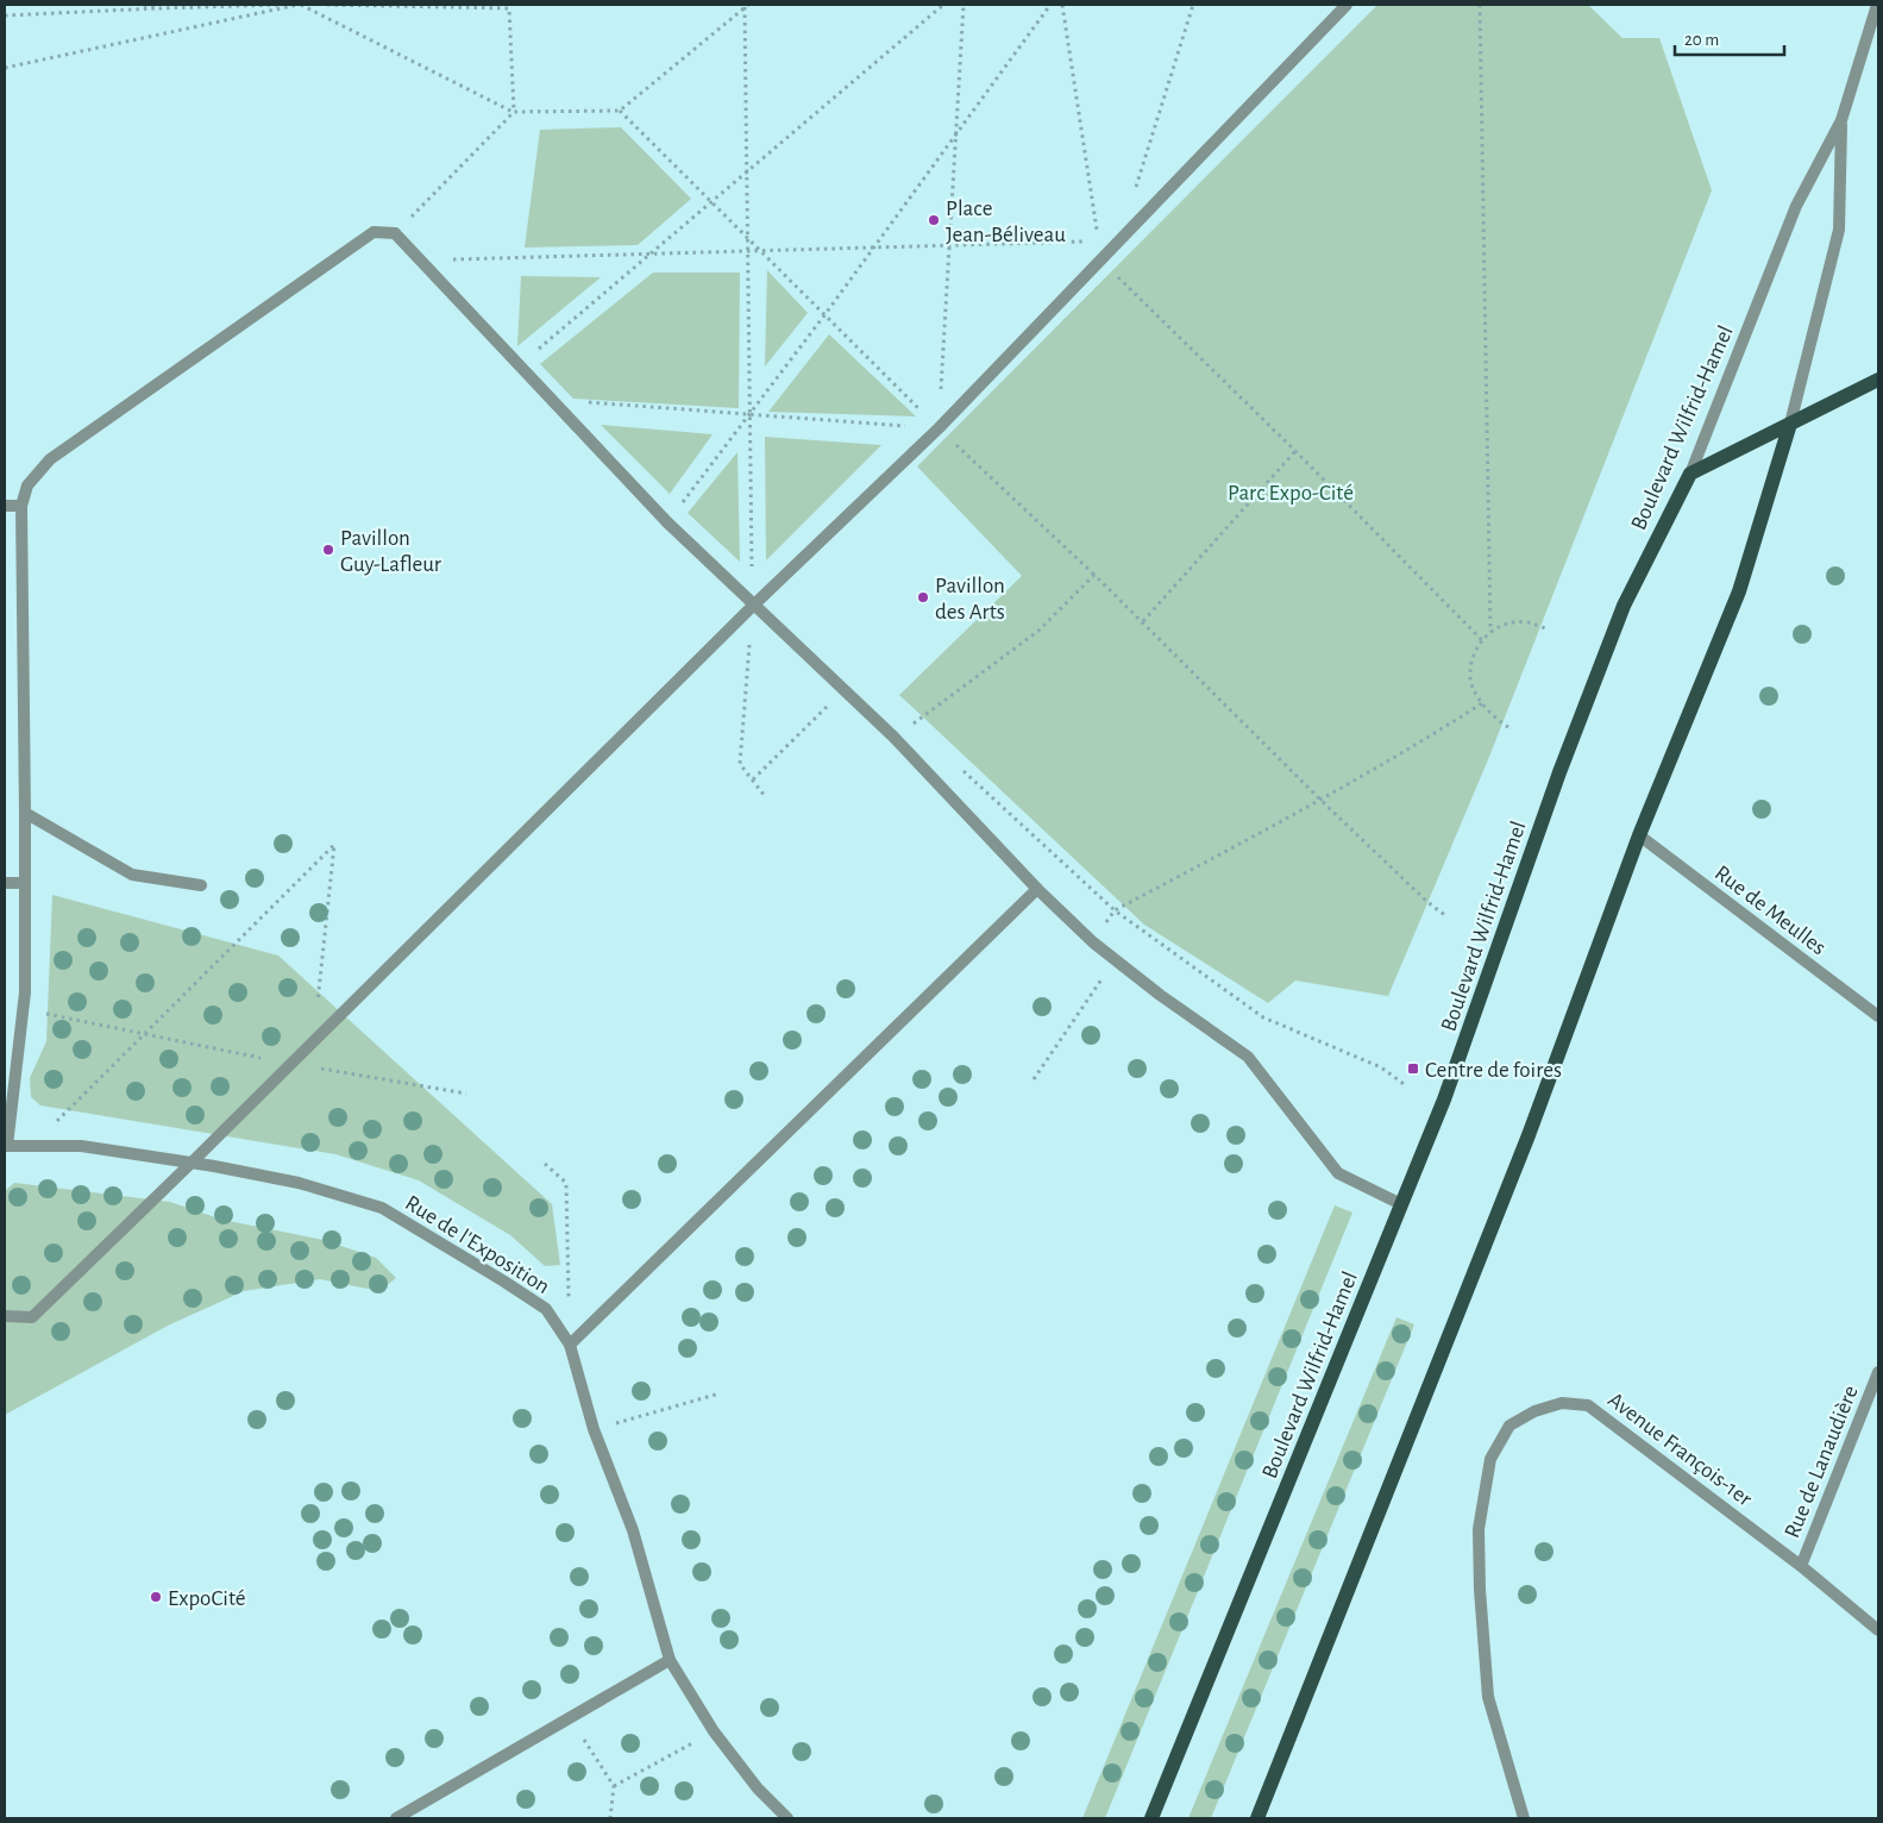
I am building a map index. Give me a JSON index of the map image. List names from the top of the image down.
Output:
{
  "streets": {
    "main road": ["Boulevard Wilfrid-Hamel"],
    "street": [
      "Rue de Meulles",
      "Rue de l'Exposition",
      "Avenue François-1er",
      "Rue de Lanaudière"
    ]
  },
  "crossings": [
    ["Boulevard Wilfrid-Hamel", "Rue de Meulles"],
    ["Avenue François-1er", "Rue de Lanaudière"]
  ],
  "parks": ["Parc Expo-Cité"],
  "places": {
    "other": [
      "Place Jean-Béliveau",
      "Pavillon Guy-Lafleur",
      "Pavillon des Arts",
      "ExpoCité"
    ],
    "transit": ["Centre de foires"]
  },
  "scale_bar": "20 m"
}
